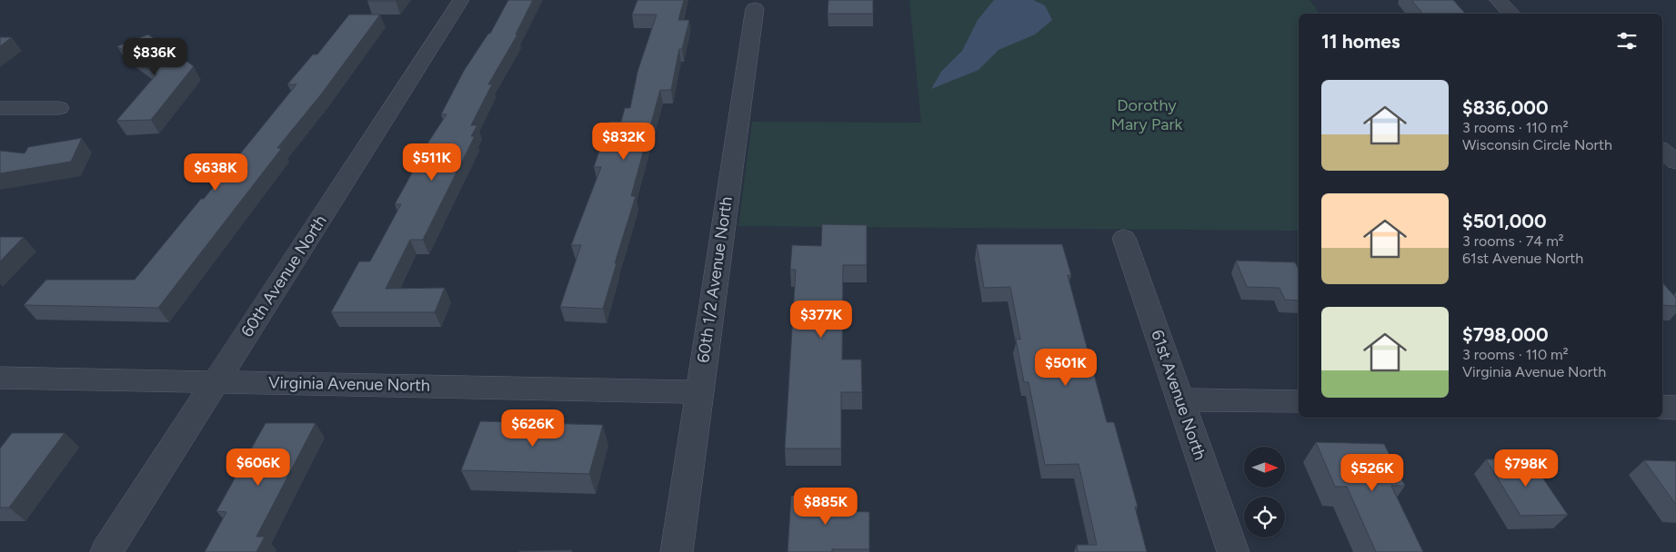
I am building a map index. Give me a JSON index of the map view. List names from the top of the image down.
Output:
{
  "streets": {
    "street": [
      "60th Avenue North",
      "60th 1/2 Avenue North",
      "Virginia Avenue North",
      "61st Avenue North"
    ]
  },
  "crossings": [
    ["60th Avenue North", "Virginia Avenue North"],
    ["60th 1/2 Avenue North", "Virginia Avenue North"]
  ],
  "parks": ["Dorothy Mary Park"],
  "north": "right",
  "page": {
    "heading": "11 homes",
    "price": [
      "$836K",
      "$832K",
      "$511K",
      "$638K",
      "$377K",
      "$501K",
      "$626K",
      "$606K",
      "$798K",
      "$526K",
      "$885K"
    ],
    "list": [
      {
        "name": "$836,000",
        "note": "3 rooms · 110 m² · Wisconsin Circle North"
      },
      {
        "name": "$501,000",
        "note": "3 rooms · 74 m² · 61st Avenue North"
      },
      {
        "name": "$798,000",
        "note": "3 rooms · 110 m² · Virginia Avenue North"
      }
    ]
  }
}
